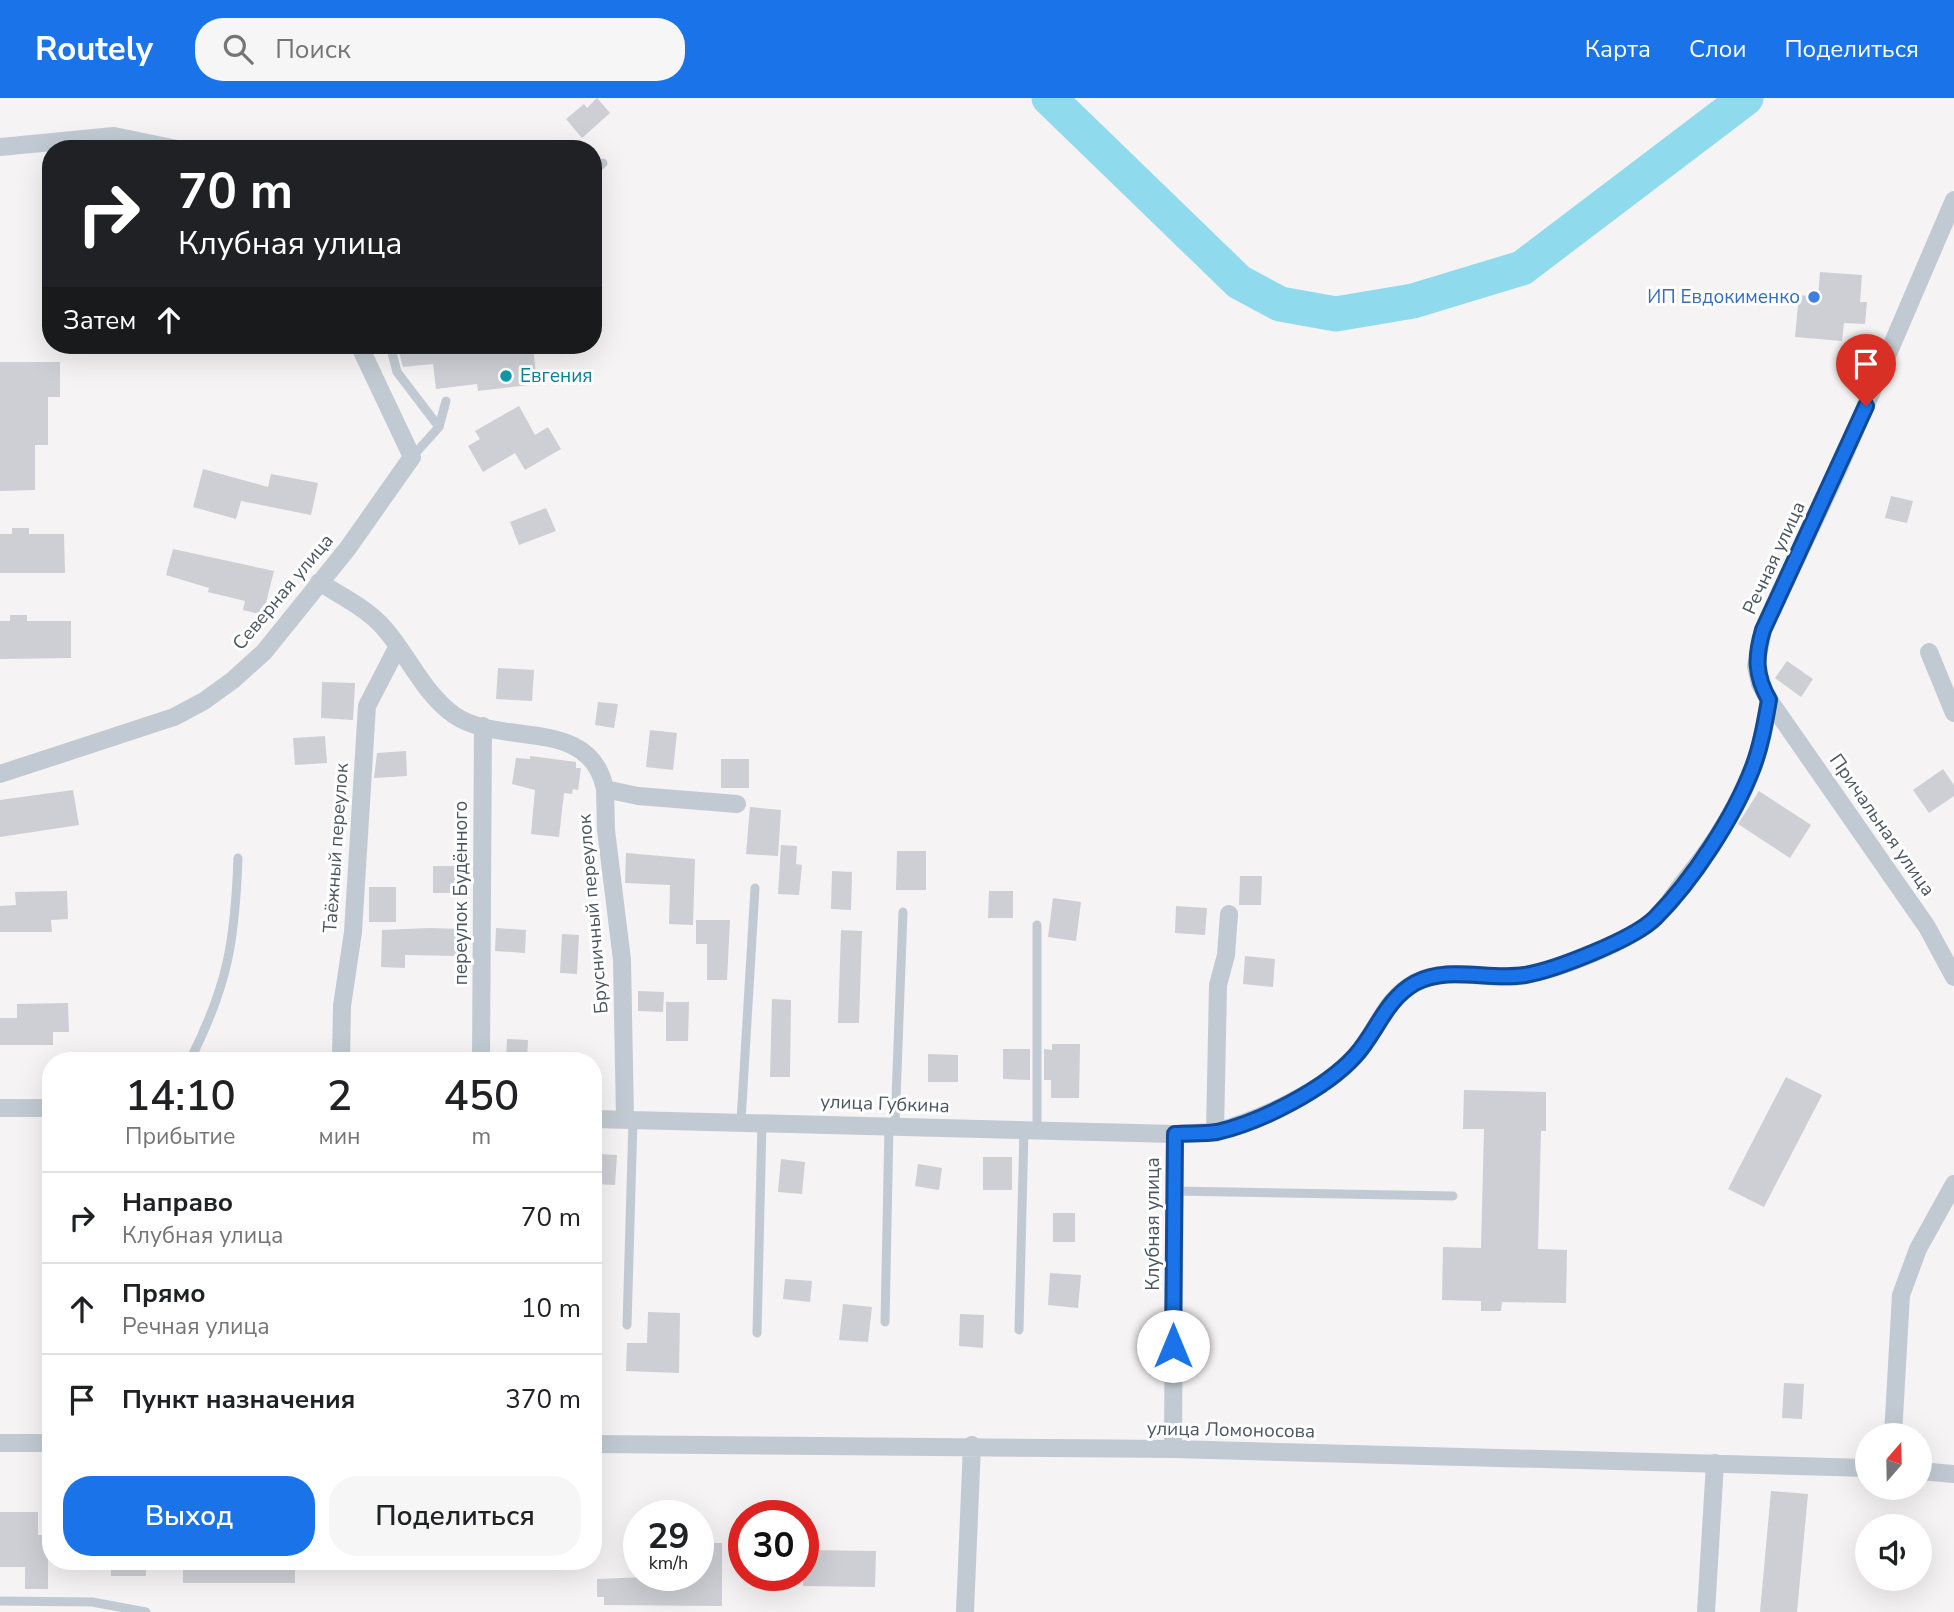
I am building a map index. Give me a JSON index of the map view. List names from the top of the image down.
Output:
{
  "streets": {
    "street": [
      "Речная улица",
      "Северная улица",
      "Причальная улица",
      "Таёжный переулок",
      "переулок Будённого",
      "Брусничный переулок",
      "улица Губкина",
      "Клубная улица",
      "улица Ломоносова"
    ]
  },
  "crossings": [
    ["Речная улица", "Причальная улица"],
    ["Брусничный переулок", "улица Губкина"],
    ["улица Губкина", "Клубная улица"],
    ["Клубная улица", "улица Ломоносова"]
  ],
  "places": ["ИП Евдокименко", "Евгения"],
  "north": "top",
  "page": {
    "header": "Routely",
    "search": "Поиск",
    "nav": ["Карта", "Слои", "Поделиться"],
    "turn": ["70 m", "Клубная улица"],
    "then": "Затем",
    "eta": [
      "14:10",
      "Прибытие",
      "2",
      "мин",
      "450",
      "m"
    ],
    "list": [
      {
        "name": "Направо",
        "note": "Клубная улица",
        "value": "70 m"
      },
      {
        "name": "Прямо",
        "note": "Речная улица",
        "value": "10 m"
      },
      {
        "name": "Пункт назначения",
        "value": "370 m"
      }
    ],
    "buttons": ["Выход", "Поделиться"],
    "speed": "29 km/h",
    "limit": "30"
  }
}
